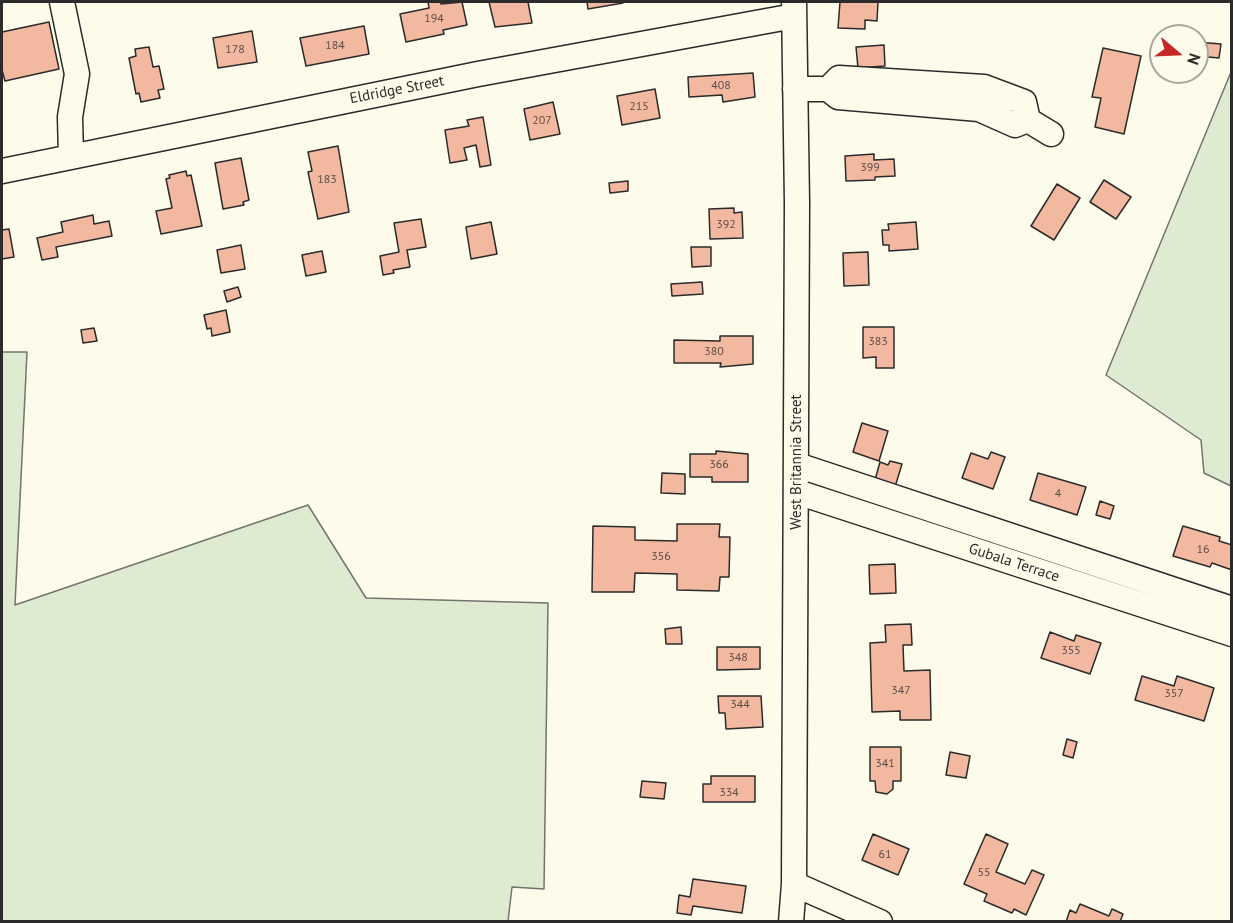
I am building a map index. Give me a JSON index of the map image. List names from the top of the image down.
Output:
{
  "streets": {
    "street": ["Eldridge Street", "West Britannia Street", "Gubala Terrace"]
  },
  "crossings": [
    ["Eldridge Street", "West Britannia Street"],
    ["West Britannia Street", "Gubala Terrace"]
  ],
  "house_numbers": [
    "194",
    "184",
    "178",
    "408",
    "215",
    "207",
    "399",
    "183",
    "392",
    "383",
    "380",
    "366",
    "4",
    "16",
    "356",
    "355",
    "348",
    "347",
    "357",
    "344",
    "341",
    "334",
    "61",
    "55"
  ],
  "north": "right"
}
